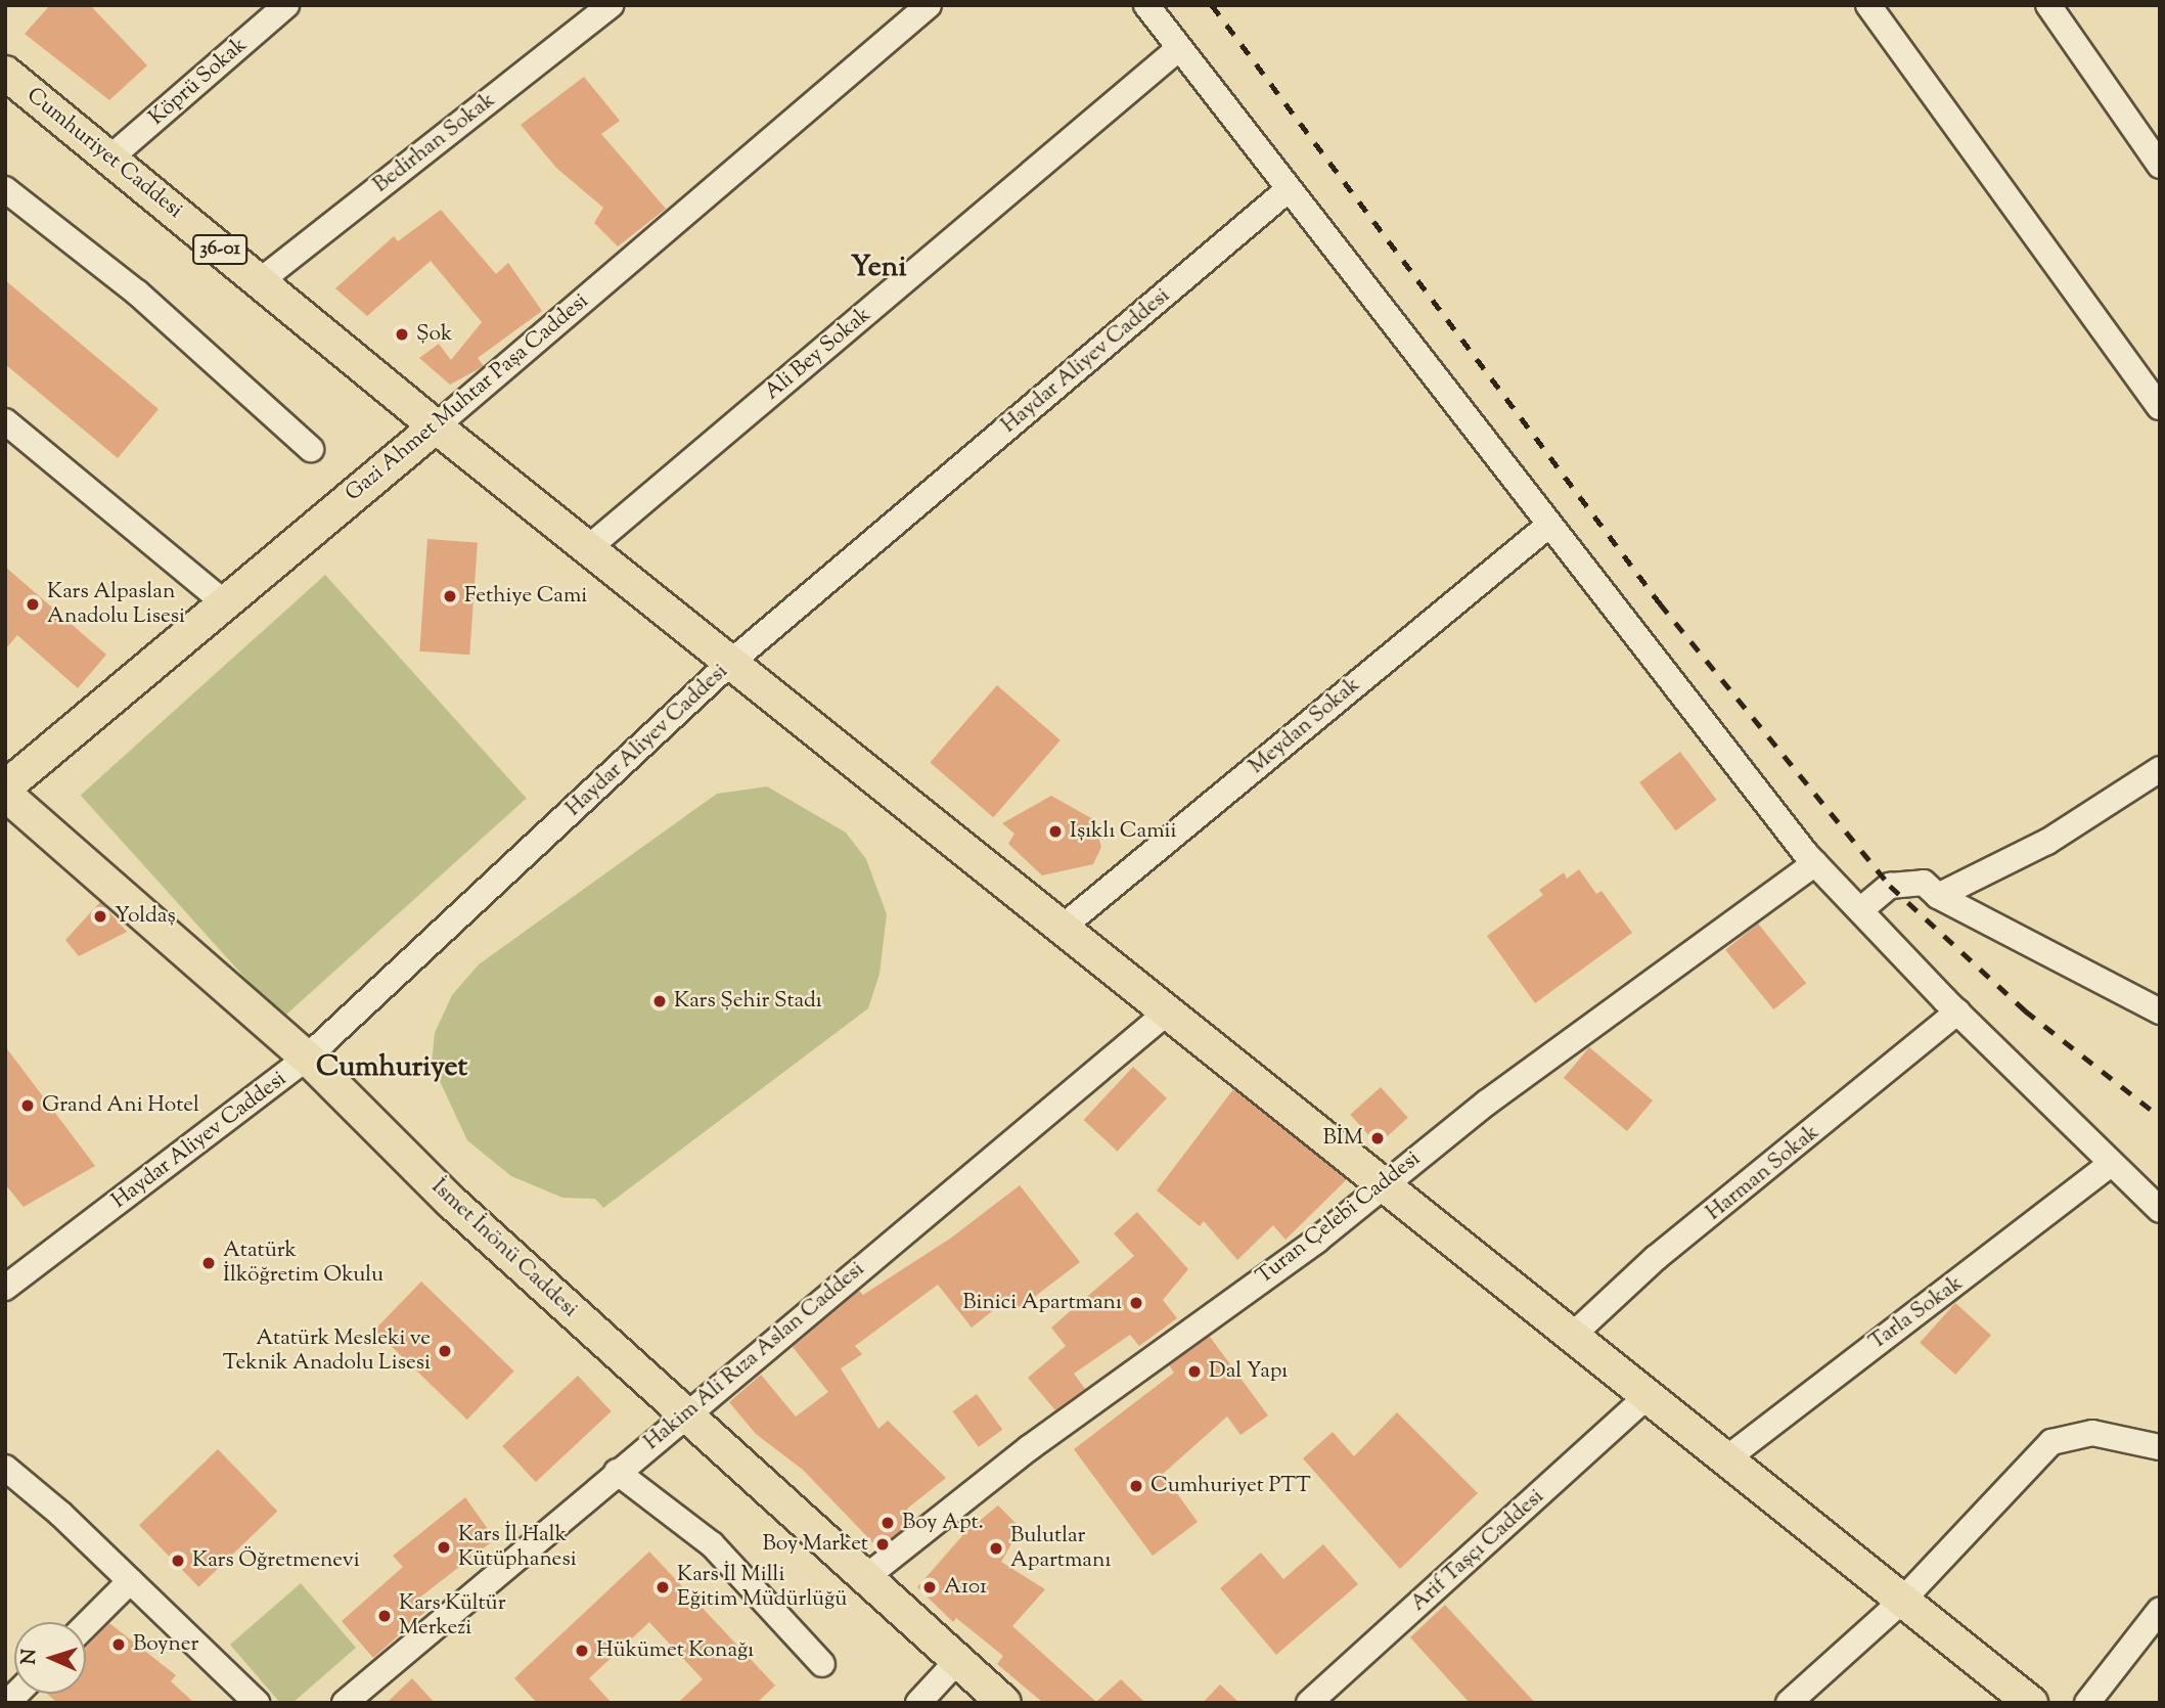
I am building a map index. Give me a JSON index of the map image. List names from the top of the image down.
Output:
{
  "streets": {
    "main road": [
      "Cumhuriyet Caddesi",
      "36-01",
      "Gazi Ahmet Muhtar Paşa Caddesi",
      "İsmet İnönü Caddesi"
    ],
    "street": [
      "Köprü Sokak",
      "Bedirhan Sokak",
      "Ali Bey Sokak",
      "Haydar Aliyev Caddesi",
      "Meydan Sokak",
      "Harman Sokak",
      "Turan Çelebi Caddesi",
      "Tarla Sokak",
      "Hakim Ali Rıza Aslan Caddesi",
      "Arif Taşçı Caddesi"
    ]
  },
  "crossings": [
    ["Köprü Sokak", "Cumhuriyet Caddesi"],
    ["Bedirhan Sokak", "Cumhuriyet Caddesi"],
    ["Cumhuriyet Caddesi", "Ali Bey Sokak"],
    ["Cumhuriyet Caddesi", "Haydar Aliyev Caddesi"],
    ["Cumhuriyet Caddesi", "Gazi Ahmet Muhtar Paşa Caddesi"],
    ["Cumhuriyet Caddesi", "Meydan Sokak"],
    ["Cumhuriyet Caddesi", "Harman Sokak"],
    ["Cumhuriyet Caddesi", "Turan Çelebi Caddesi"],
    ["Cumhuriyet Caddesi", "Tarla Sokak"],
    ["Cumhuriyet Caddesi", "Hakim Ali Rıza Aslan Caddesi"],
    ["Cumhuriyet Caddesi", "Arif Taşçı Caddesi"],
    ["Haydar Aliyev Caddesi", "İsmet İnönü Caddesi"],
    ["Turan Çelebi Caddesi", "İsmet İnönü Caddesi"],
    ["İsmet İnönü Caddesi", "Hakim Ali Rıza Aslan Caddesi"]
  ],
  "districts": ["Yeni", "Cumhuriyet"],
  "places": [
    "Şok",
    "Fethiye Cami",
    "Kars Alpaslan Anadolu Lisesi",
    "Işıklı Camii",
    "Yoldaş",
    "Kars Şehir Stadı",
    "Grand Ani Hotel",
    "BİM",
    "Atatürk İlköğretim Okulu",
    "Binici Apartmanı",
    "Atatürk Mesleki ve Teknik Anadolu Lisesi",
    "Dal Yapı",
    "Cumhuriyet PTT",
    "Boy Apt.",
    "Boy Market",
    "Kars İl Halk Kütüphanesi",
    "Bulutlar Apartmanı",
    "Kars Öğretmenevi",
    "Kars İl Milli Eğitim Müdürlüğü",
    "A101",
    "Kars Kültür Merkezi",
    "Boyner",
    "Hükümet Konağı"
  ],
  "north": "left"
}
